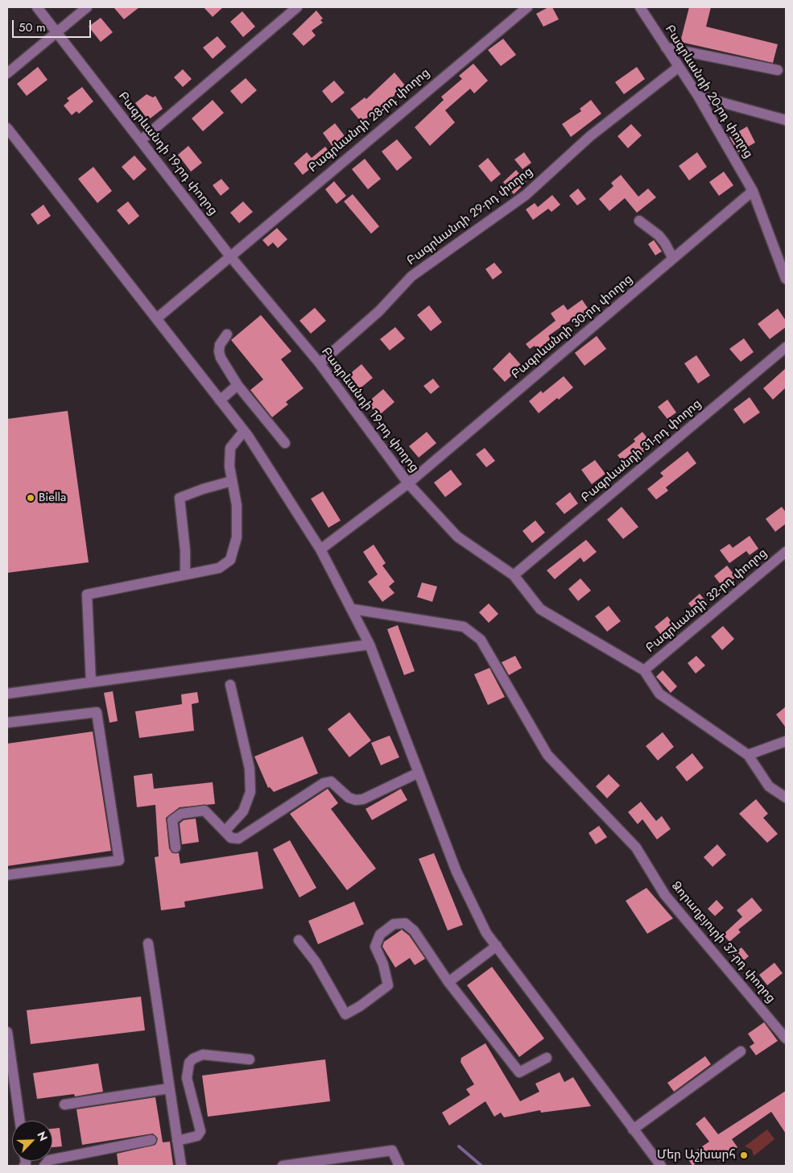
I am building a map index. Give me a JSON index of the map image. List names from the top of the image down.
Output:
{
  "streets": {
    "street": [
      "Բագրևանդի 20-րդ փողոց",
      "Բագրևանդի 28-րդ փողոց",
      "Բագրևանդի 19-րդ փողոց",
      "Բագրևանդի 29-րդ փողոց",
      "Բագրևանդի 30-րդ փողոց",
      "Բագրևանդի 31-րդ փողոց",
      "Բագրևանդի 32-րդ փողոց",
      "Ձորաղբյուրի 37-րդ փողոց"
    ]
  },
  "crossings": [
    ["Բագրևանդի 20-րդ փողոց", "Բագրևանդի 29-րդ փողոց"],
    ["Բագրևանդի 20-րդ փողոց", "Բագրևանդի 30-րդ փողոց"],
    ["Բագրևանդի 28-րդ փողոց", "Բագրևանդի 19-րդ փողոց"],
    ["Բագրևանդի 19-րդ փողոց", "Բագրևանդի 29-րդ փողոց"],
    ["Բագրևանդի 19-րդ փողոց", "Բագրևանդի 30-րդ փողոց"],
    ["Բագրևանդի 19-րդ փողոց", "Բագրևանդի 31-րդ փողոց"],
    ["Բագրևանդի 19-րդ փողոց", "Բագրևանդի 32-րդ փողոց"]
  ],
  "places": ["Biella", "Մեր Աշխարհ"],
  "scale_bar": "50 m",
  "north": "top right"
}
